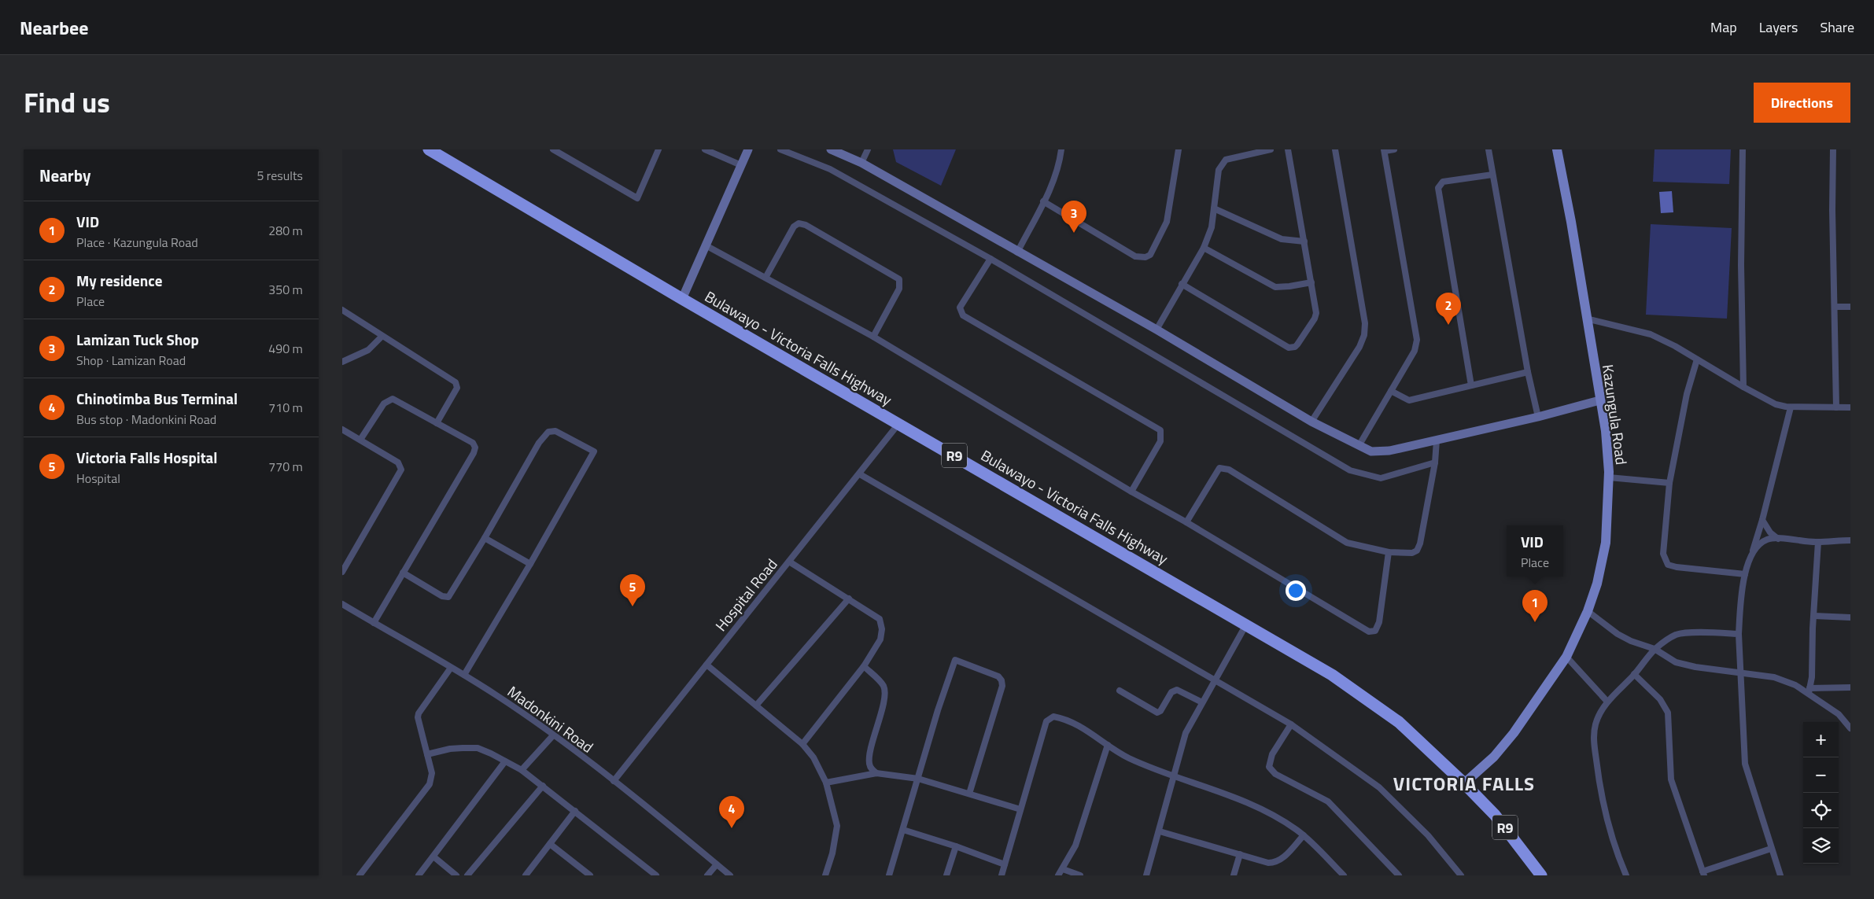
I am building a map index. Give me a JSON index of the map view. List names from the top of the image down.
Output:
{
  "streets": {
    "highway": ["Bulawayo - Victoria Falls Highway", "R9"],
    "main road": ["Kazungula Road"],
    "street": ["Hospital Road", "Madonkini Road"]
  },
  "crossings": [
    ["Bulawayo - Victoria Falls Highway", "Kazungula Road"],
    ["Bulawayo - Victoria Falls Highway", "R9"],
    ["Bulawayo - Victoria Falls Highway", "Hospital Road"],
    ["Kazungula Road", "R9"],
    ["Hospital Road", "Madonkini Road"]
  ],
  "districts": ["VICTORIA FALLS"],
  "page": {
    "header": "Nearbee",
    "nav": ["Map", "Layers", "Share"],
    "title": "Find us",
    "buttons": "Directions",
    "heading": ["Nearby", "5 results"],
    "list": [
      {
        "mark": "1",
        "name": "VID",
        "note": "Place · Kazungula Road",
        "value": "280 m"
      },
      {
        "mark": "2",
        "name": "My residence",
        "note": "Place",
        "value": "350 m"
      },
      {
        "mark": "3",
        "name": "Lamizan Tuck Shop",
        "note": "Shop · Lamizan Road",
        "value": "490 m"
      },
      {
        "mark": "4",
        "name": "Chinotimba Bus Terminal",
        "note": "Bus stop · Madonkini Road",
        "value": "710 m"
      },
      {
        "mark": "5",
        "name": "Victoria Falls Hospital",
        "note": "Hospital",
        "value": "770 m"
      }
    ],
    "pins": [
      "3",
      "2",
      "5",
      "1",
      "4"
    ],
    "popup": ["VID", "Place"],
    "map_buttons": ["+", "−"]
  }
}
